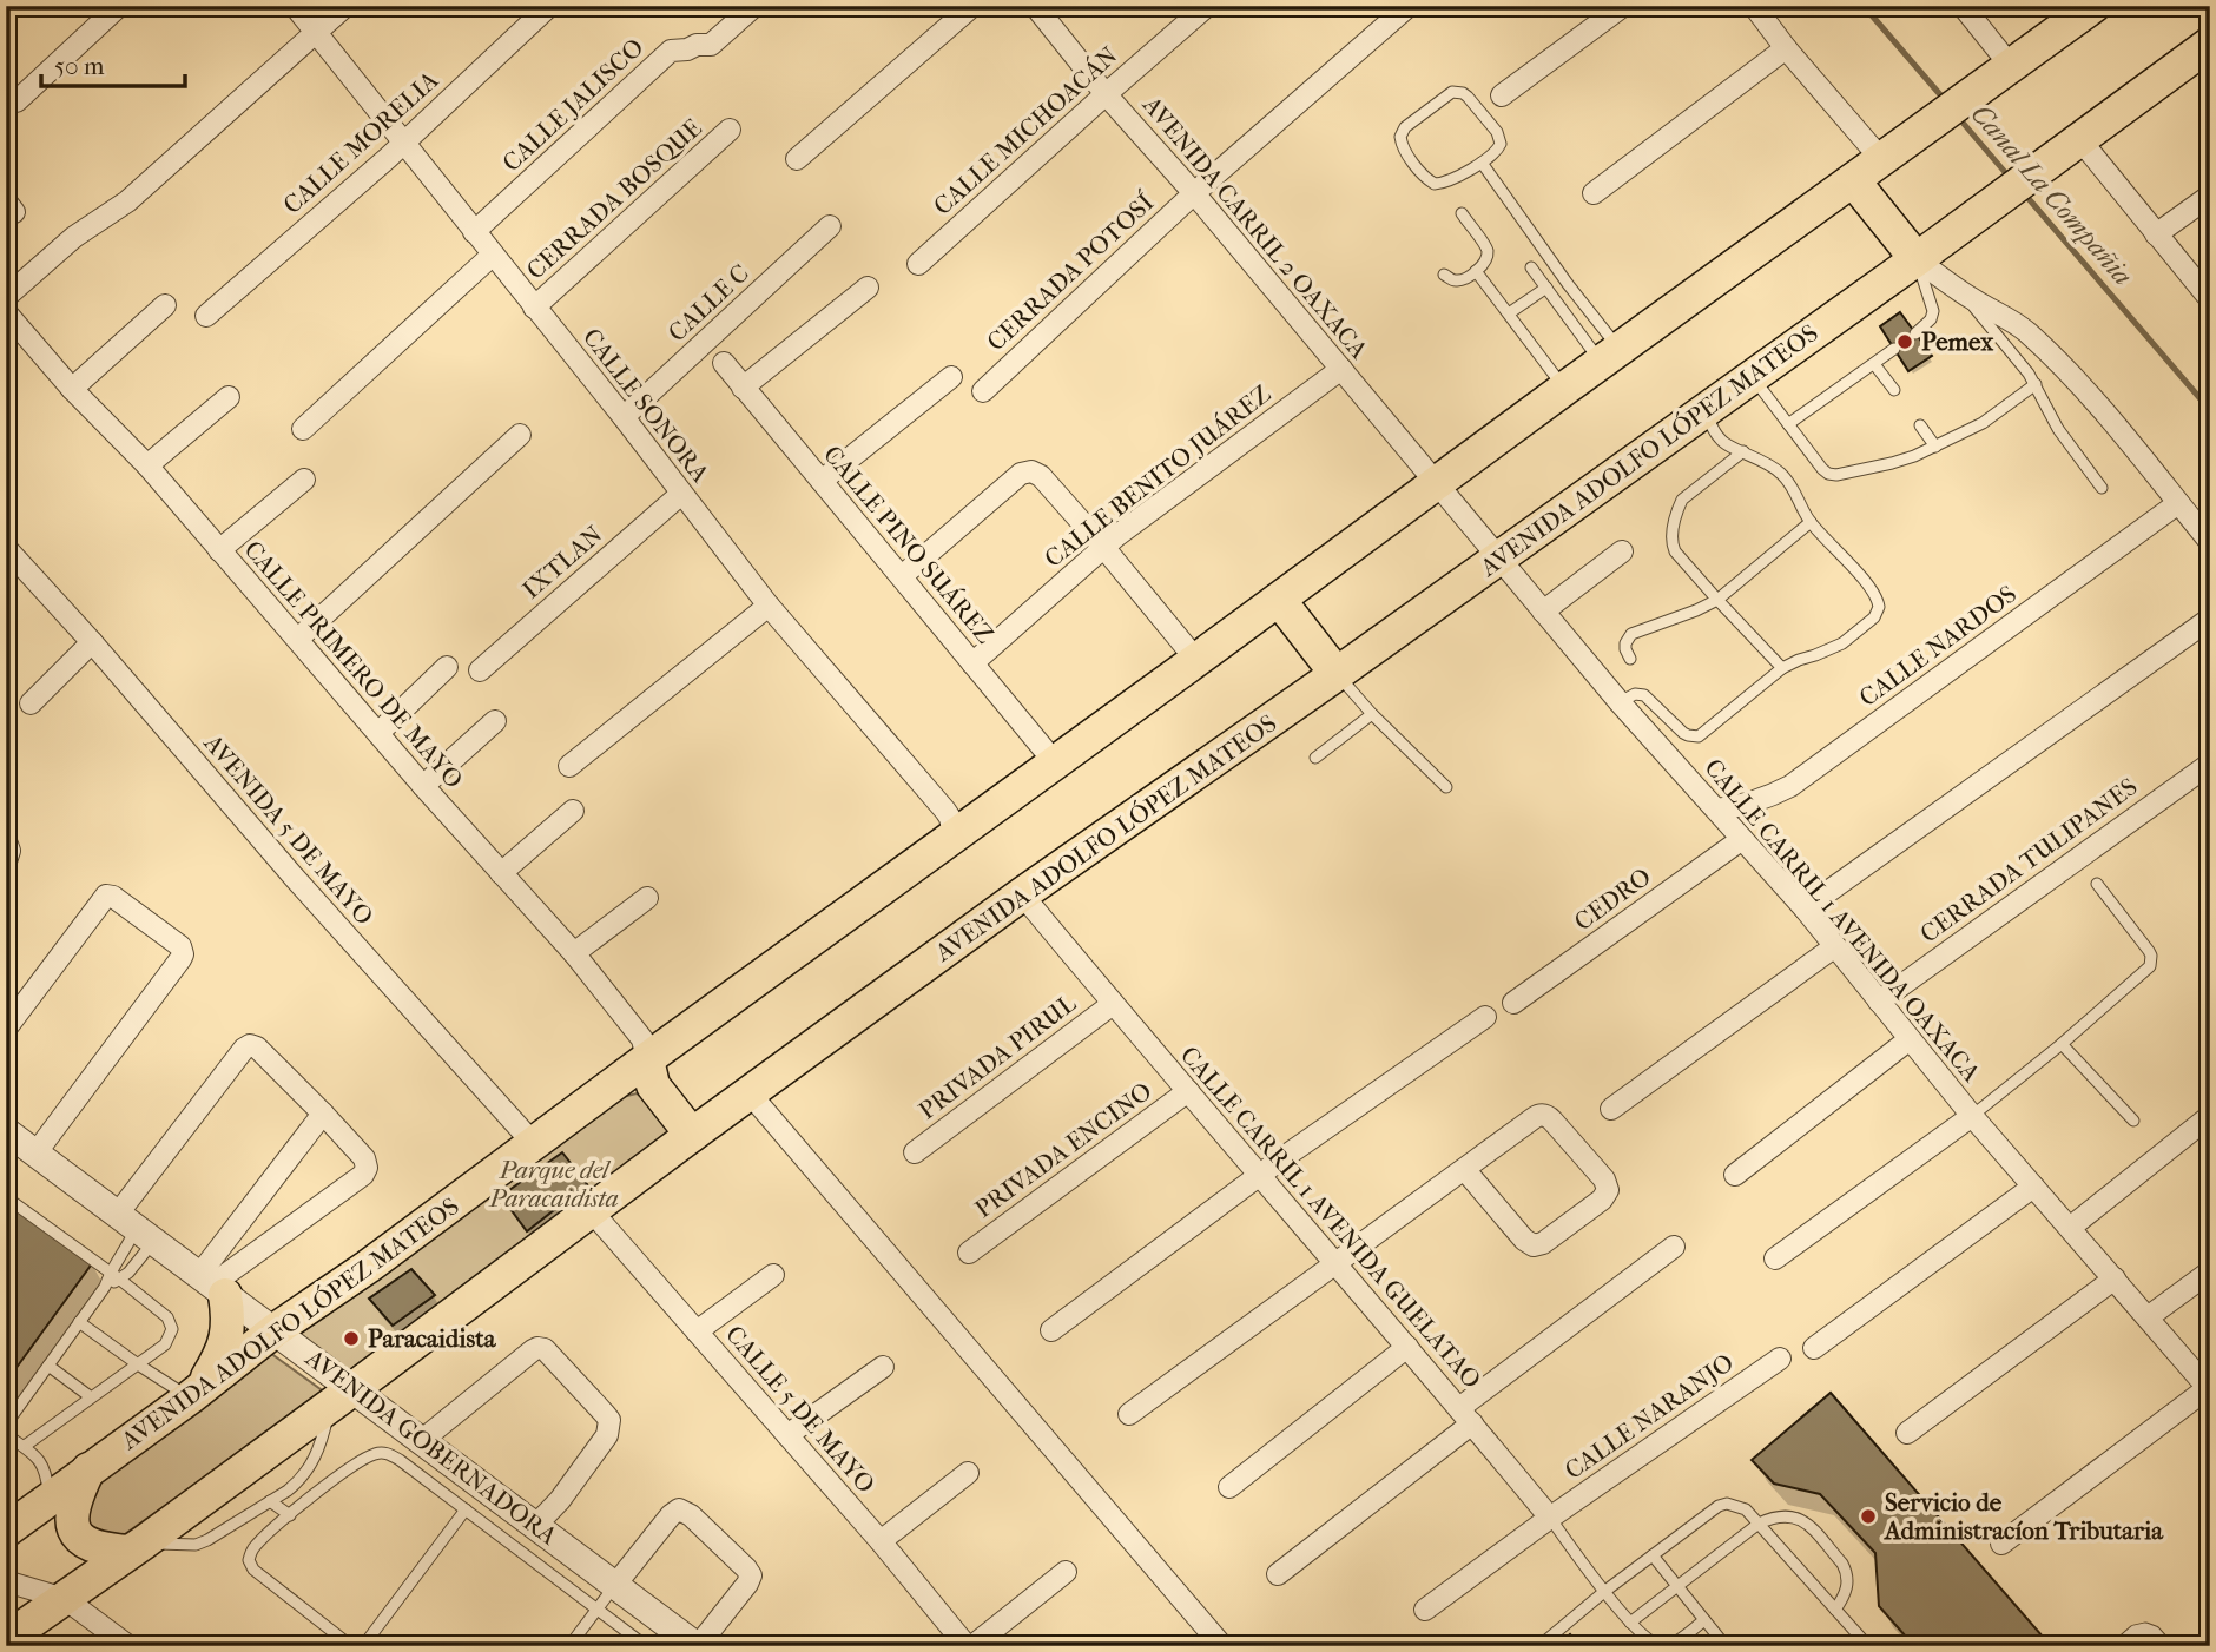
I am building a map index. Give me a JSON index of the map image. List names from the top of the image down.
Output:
{
  "streets": {
    "main road": ["AVENIDA ADOLFO LÓPEZ MATEOS"],
    "street": [
      "CALLE JALISCO",
      "CALLE MICHOACÁN",
      "CALLE MORELIA",
      "CERRADA BOSQUE",
      "AVENIDA CARRIL 2 OAXACA",
      "CERRADA POTOSÍ",
      "CALLE C",
      "CALLE SONORA",
      "CALLE BENITO JUÁREZ",
      "CALLE PINO SUÁREZ",
      "IXTLAN",
      "CALLE NARDOS",
      "CALLE PRIMERO DE MAYO",
      "AVENIDA 5 DE MAYO",
      "CERRADA TULIPANES",
      "CEDRO",
      "CALLE CARRIL 1 AVENIDA OAXACA",
      "PRIVADA PIRUL",
      "PRIVADA ENCINO",
      "CALLE CARRIL 1 AVENIDA GUELATAO",
      "CALLE 5 DE MAYO",
      "CALLE NARANJO",
      "AVENIDA GOBERNADORA"
    ]
  },
  "crossings": [
    ["CALLE JALISCO", "CALLE SONORA"],
    ["CALLE MICHOACÁN", "AVENIDA CARRIL 2 OAXACA"],
    ["CALLE MORELIA", "CALLE SONORA"],
    ["CERRADA BOSQUE", "CALLE SONORA"],
    ["AVENIDA CARRIL 2 OAXACA", "CERRADA POTOSÍ"],
    ["AVENIDA CARRIL 2 OAXACA", "AVENIDA ADOLFO LÓPEZ MATEOS"],
    ["AVENIDA CARRIL 2 OAXACA", "CALLE BENITO JUÁREZ"],
    ["AVENIDA CARRIL 2 OAXACA", "CALLE CARRIL 1 AVENIDA OAXACA"],
    ["CALLE C", "CALLE SONORA"],
    ["CALLE SONORA", "AVENIDA ADOLFO LÓPEZ MATEOS"],
    ["CALLE SONORA", "IXTLAN"],
    ["AVENIDA ADOLFO LÓPEZ MATEOS", "CALLE PINO SUÁREZ"],
    ["AVENIDA ADOLFO LÓPEZ MATEOS", "CALLE PRIMERO DE MAYO"],
    ["AVENIDA ADOLFO LÓPEZ MATEOS", "AVENIDA 5 DE MAYO"],
    ["AVENIDA ADOLFO LÓPEZ MATEOS", "CALLE CARRIL 1 AVENIDA OAXACA"],
    ["AVENIDA ADOLFO LÓPEZ MATEOS", "CALLE CARRIL 1 AVENIDA GUELATAO"],
    ["AVENIDA ADOLFO LÓPEZ MATEOS", "CALLE 5 DE MAYO"],
    ["AVENIDA ADOLFO LÓPEZ MATEOS", "AVENIDA GOBERNADORA"],
    ["CALLE BENITO JUÁREZ", "CALLE PINO SUÁREZ"],
    ["CALLE NARDOS", "CALLE CARRIL 1 AVENIDA OAXACA"],
    ["CERRADA TULIPANES", "CALLE CARRIL 1 AVENIDA OAXACA"],
    ["CEDRO", "CALLE CARRIL 1 AVENIDA OAXACA"],
    ["PRIVADA PIRUL", "CALLE CARRIL 1 AVENIDA GUELATAO"],
    ["PRIVADA ENCINO", "CALLE CARRIL 1 AVENIDA GUELATAO"],
    ["CALLE CARRIL 1 AVENIDA GUELATAO", "CALLE NARANJO"]
  ],
  "water": ["Canal La Compañia"],
  "parks": ["Parque del Paracaidista"],
  "places": ["Pemex", "Paracaidista", "Servicio de Administracíon Tributaria"],
  "scale_bar": "50 m"
}
